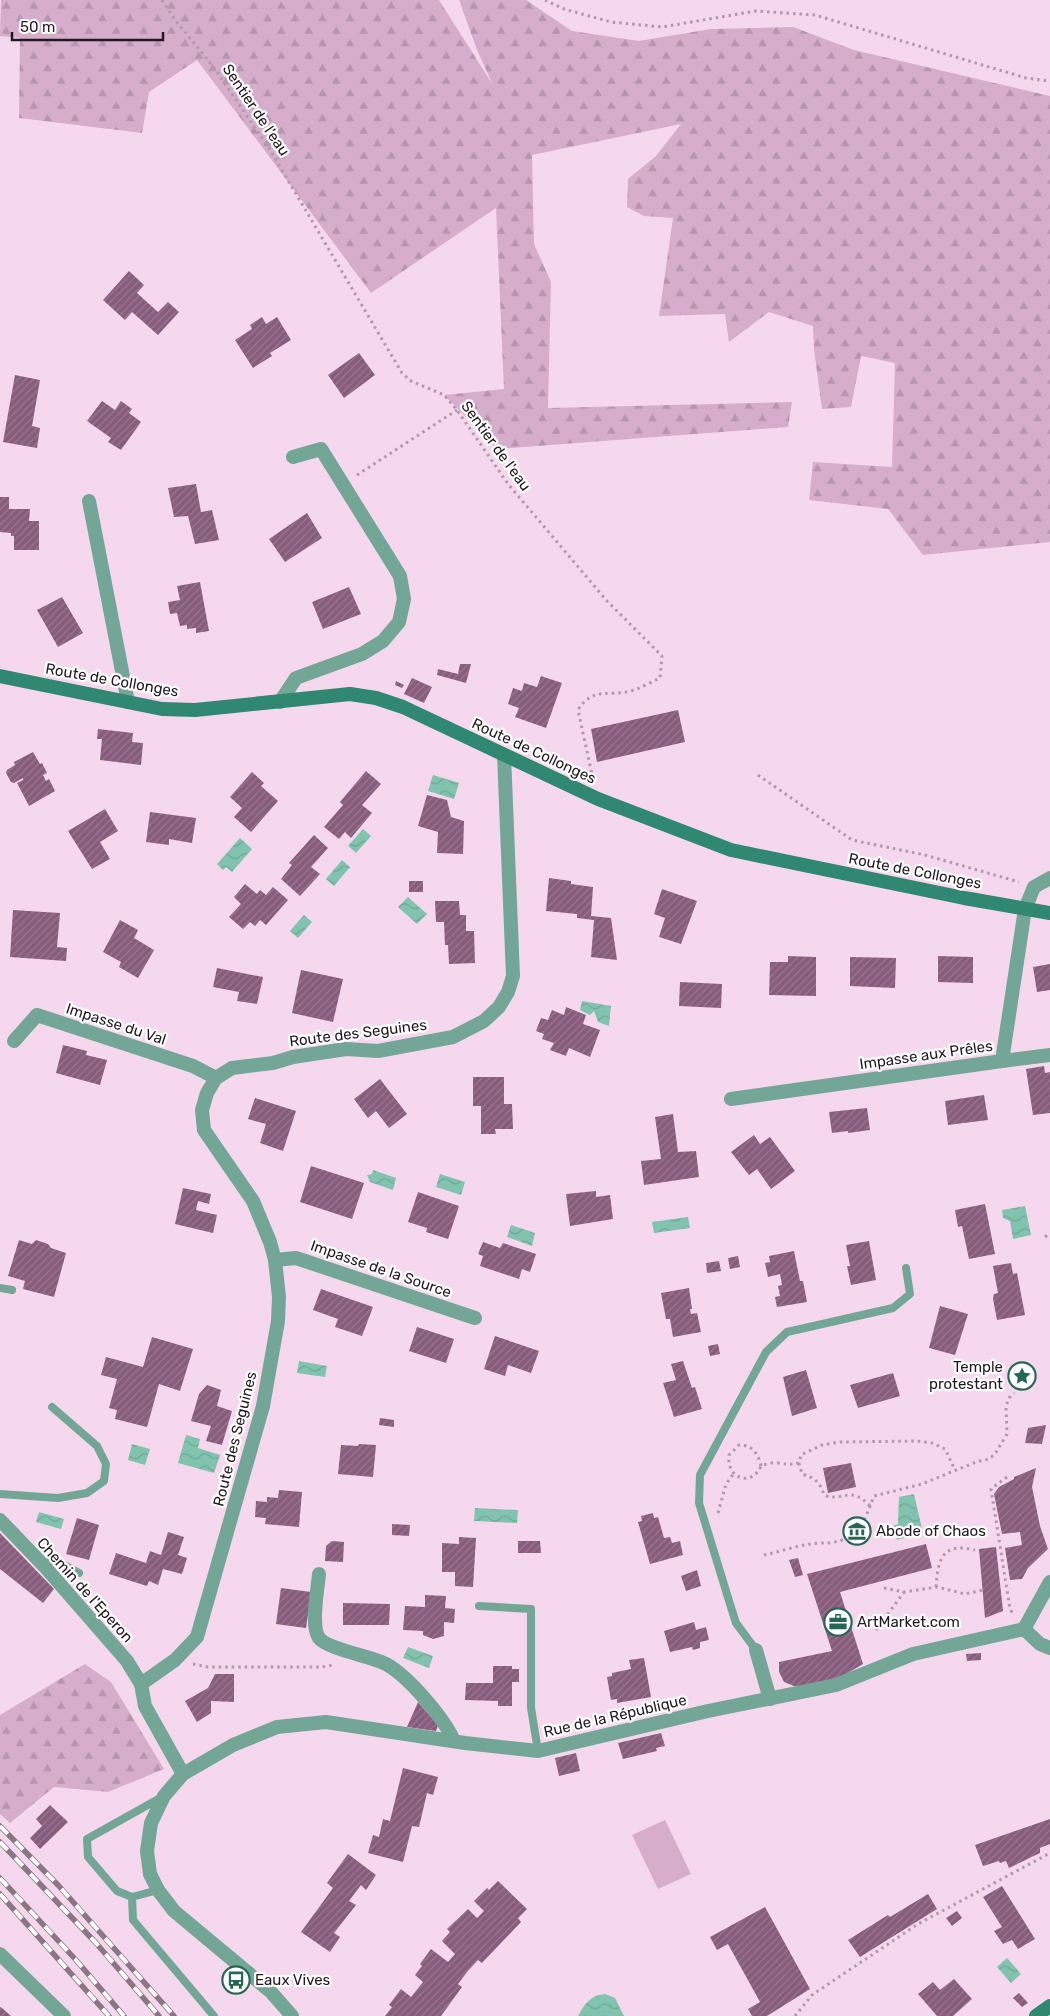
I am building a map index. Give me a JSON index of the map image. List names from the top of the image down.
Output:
{
  "streets": {
    "main road": ["Route de Collonges"],
    "street": [
      "Impasse du Val",
      "Route des Seguines",
      "Impasse aux Prêles",
      "Impasse de la Source",
      "Chemin de l'Eperon",
      "Rue de la République"
    ],
    "path": ["Sentier de l'eau"]
  },
  "crossings": [
    ["Sentier de l'eau", "Route de Collonges"],
    ["Route de Collonges", "Route des Seguines"],
    ["Route de Collonges", "Impasse aux Prêles"],
    ["Impasse du Val", "Route des Seguines"],
    ["Route des Seguines", "Impasse de la Source"],
    ["Route des Seguines", "Chemin de l'Eperon"]
  ],
  "places": {
    "place": ["Temple protestant"],
    "museum": ["Abode of Chaos"],
    "office": ["ArtMarket.com"],
    "bus stop": ["Eaux Vives"]
  },
  "scale_bar": "50 m"
}
